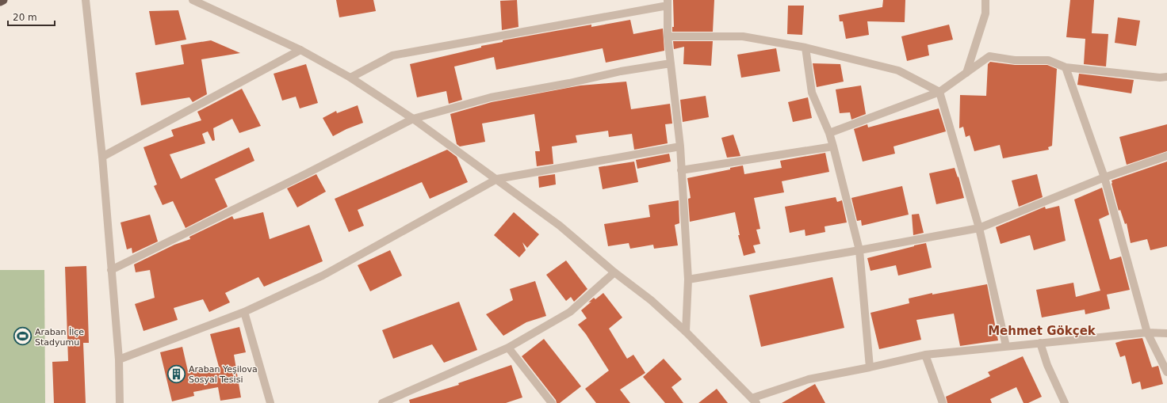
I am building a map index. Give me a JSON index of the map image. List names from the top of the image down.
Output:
{
  "districts": ["Mehmet Gökçek"],
  "places": {
    "sports": ["Araban İlçe Stadyumu"],
    "building": ["Araban Yeşilova Sosyal Tesisi"]
  },
  "scale_bar": "20 m"
}
